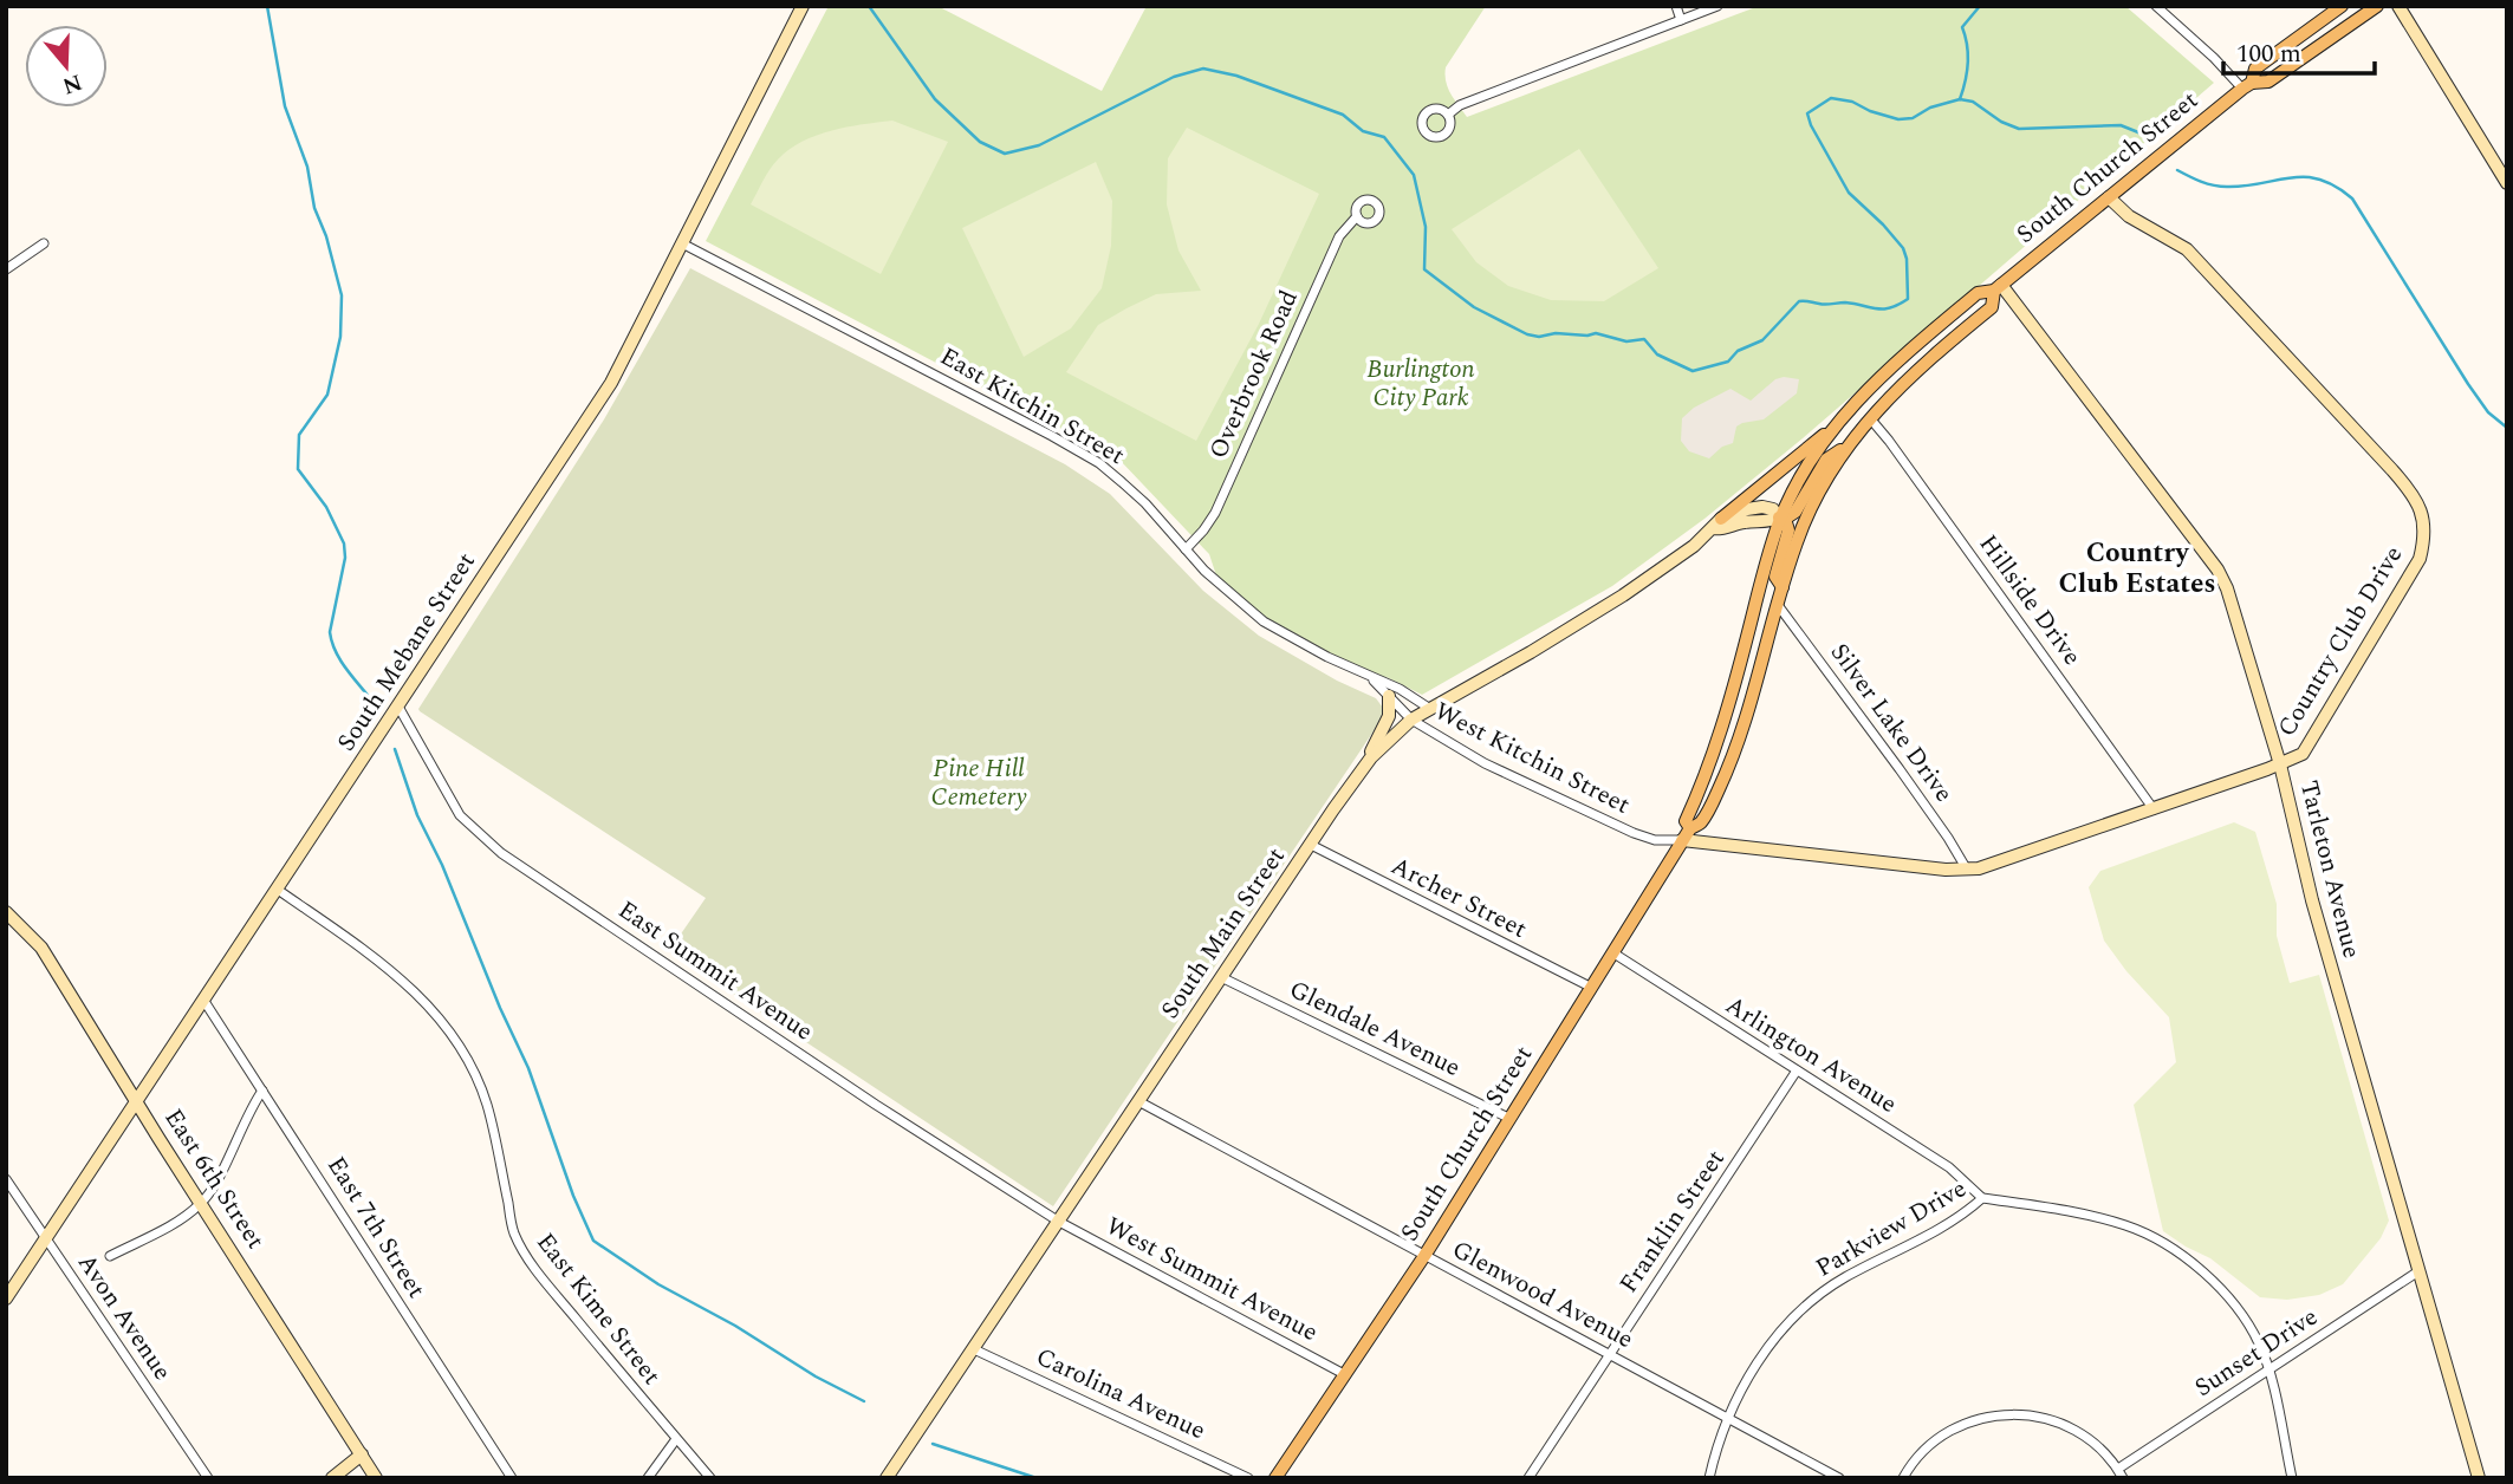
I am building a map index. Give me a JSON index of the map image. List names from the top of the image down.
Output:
{
  "streets": {
    "main road": ["South Church Street"],
    "street": [
      "Overbrook Road",
      "East Kitchin Street",
      "Hillside Drive",
      "Country Club Drive",
      "South Mebane Street",
      "Silver Lake Drive",
      "West Kitchin Street",
      "Tarleton Avenue",
      "Archer Street",
      "South Main Street",
      "East Summit Avenue",
      "Glendale Avenue",
      "Arlington Avenue",
      "East 6th Street",
      "Franklin Street",
      "East 7th Street",
      "Parkview Drive",
      "West Summit Avenue",
      "Glenwood Avenue",
      "East Kime Street",
      "Avon Avenue",
      "Sunset Drive",
      "Carolina Avenue"
    ]
  },
  "crossings": [
    ["South Church Street", "Hillside Drive"],
    ["South Church Street", "Country Club Drive"],
    ["South Church Street", "Silver Lake Drive"],
    ["South Church Street", "West Kitchin Street"],
    ["South Church Street", "Tarleton Avenue"],
    ["South Church Street", "Archer Street"],
    ["South Church Street", "South Main Street"],
    ["South Church Street", "Glendale Avenue"],
    ["South Church Street", "Arlington Avenue"],
    ["South Church Street", "West Summit Avenue"],
    ["South Church Street", "Glenwood Avenue"],
    ["Overbrook Road", "East Kitchin Street"],
    ["East Kitchin Street", "South Mebane Street"],
    ["East Kitchin Street", "West Kitchin Street"],
    ["East Kitchin Street", "South Main Street"],
    ["Hillside Drive", "Country Club Drive"],
    ["Country Club Drive", "Silver Lake Drive"],
    ["Country Club Drive", "West Kitchin Street"],
    ["Country Club Drive", "Tarleton Avenue"],
    ["South Mebane Street", "East Summit Avenue"],
    ["South Mebane Street", "East 6th Street"],
    ["South Mebane Street", "East 7th Street"],
    ["South Mebane Street", "East Kime Street"],
    ["South Mebane Street", "Avon Avenue"],
    ["West Kitchin Street", "South Main Street"],
    ["Tarleton Avenue", "Sunset Drive"],
    ["Archer Street", "South Main Street"],
    ["South Main Street", "East Summit Avenue"],
    ["South Main Street", "Glendale Avenue"],
    ["South Main Street", "West Summit Avenue"],
    ["South Main Street", "Glenwood Avenue"],
    ["South Main Street", "Carolina Avenue"],
    ["East Summit Avenue", "West Summit Avenue"],
    ["Arlington Avenue", "Franklin Street"],
    ["Arlington Avenue", "Parkview Drive"],
    ["Franklin Street", "Glenwood Avenue"],
    ["Parkview Drive", "Glenwood Avenue"],
    ["Parkview Drive", "Sunset Drive"]
  ],
  "districts": ["Country Club Estates"],
  "parks": ["Burlington City Park", "Pine Hill Cemetery"],
  "scale_bar": "100 m",
  "north": "bottom"
}
